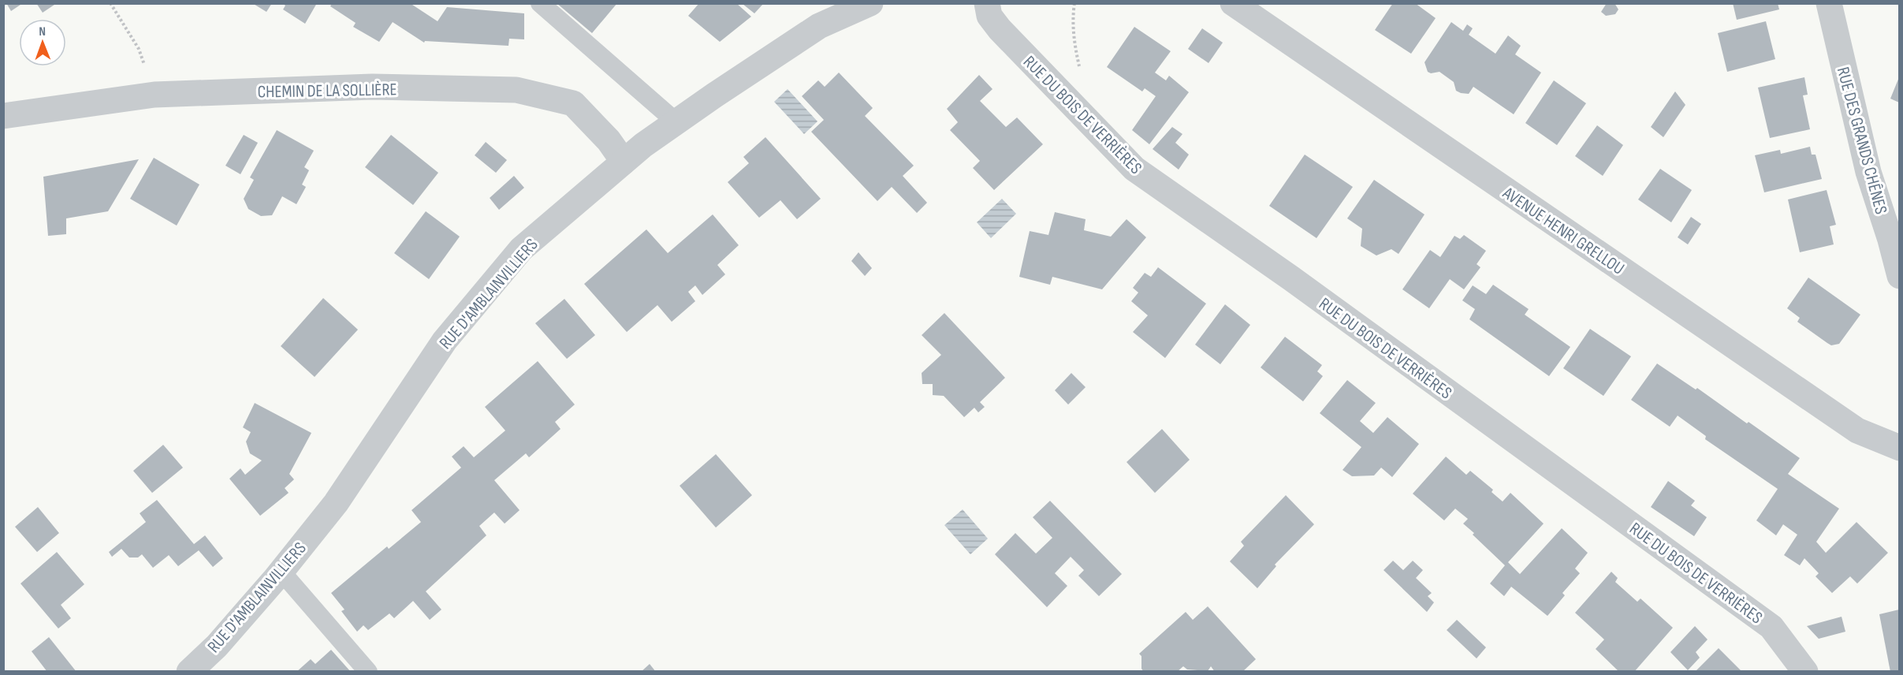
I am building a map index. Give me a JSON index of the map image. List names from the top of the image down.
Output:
{
  "streets": {
    "street": [
      "CHEMIN DE LA SOLLIÈRE",
      "RUE DU BOIS DE VERRIÈRES",
      "RUE DES GRANDS CHÊNES",
      "AVENUE HENRI GRELLOU",
      "RUE D'AMBLAINVILLIERS"
    ]
  },
  "crossings": [
    ["CHEMIN DE LA SOLLIÈRE", "RUE D'AMBLAINVILLIERS"]
  ],
  "north": "top"
}
